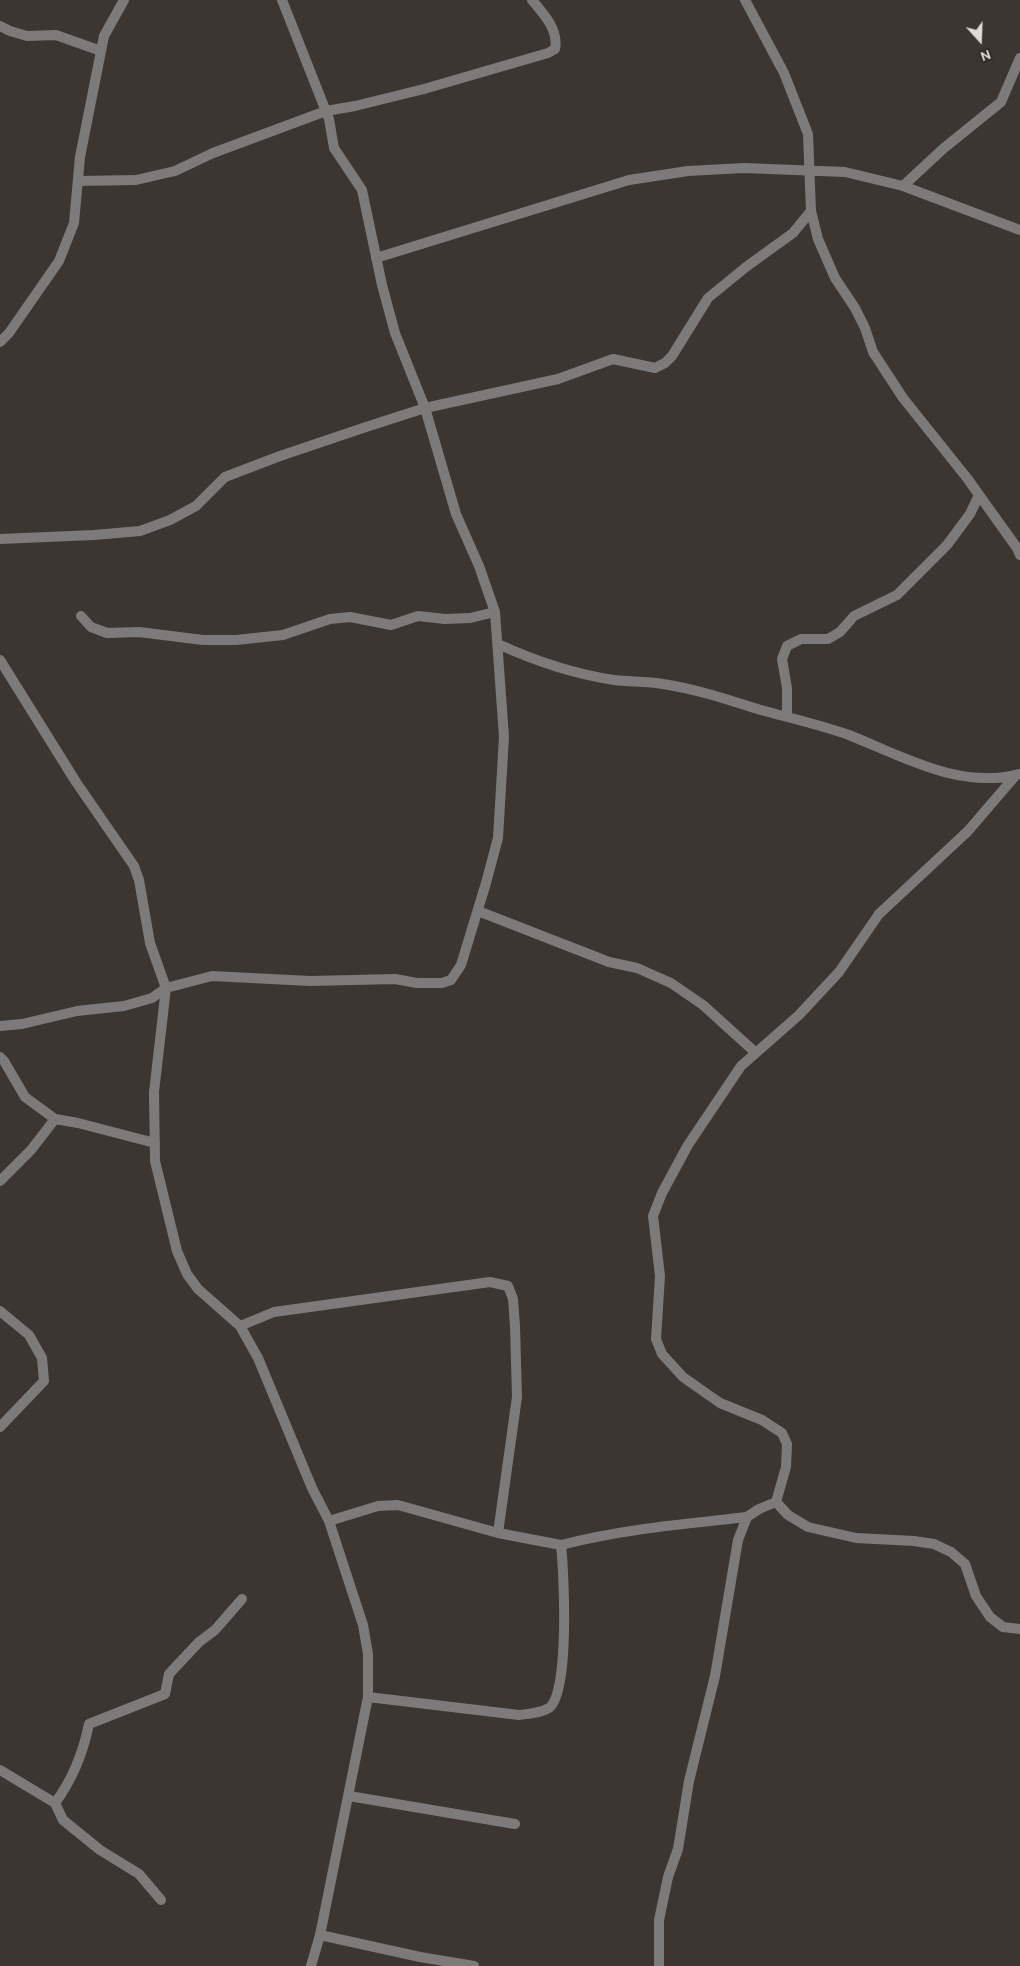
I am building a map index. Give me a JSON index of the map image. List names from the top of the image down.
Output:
{
  "north": "bottom"
}
